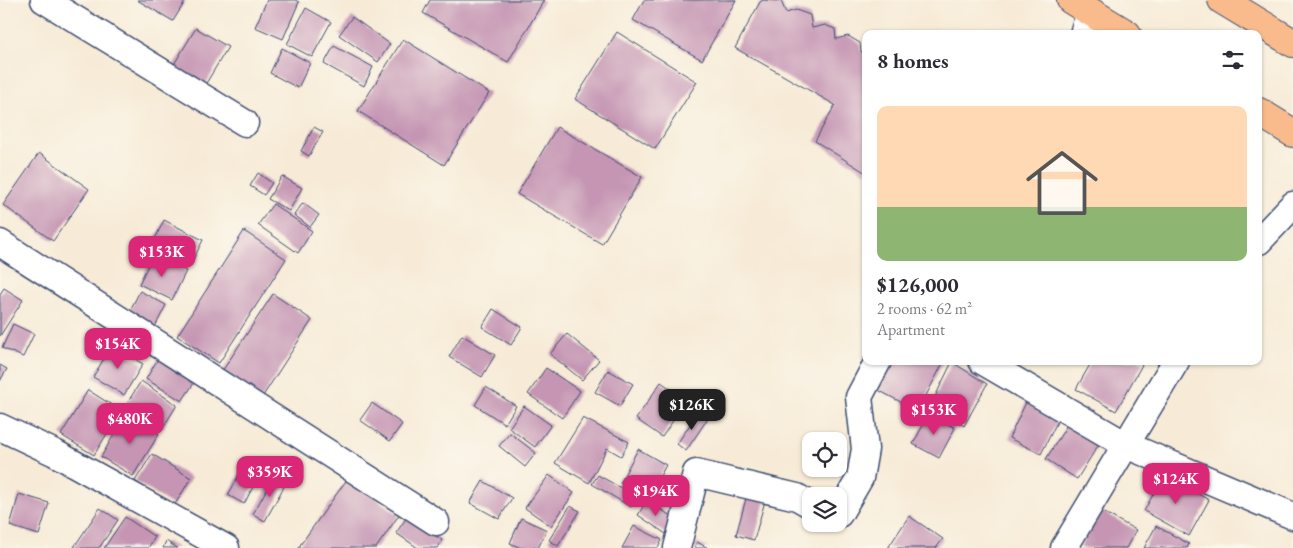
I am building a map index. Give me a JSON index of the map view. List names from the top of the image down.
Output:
{
  "page": {
    "heading": "8 homes",
    "list": [
      {
        "name": "$126,000",
        "note": "2 rooms · 62 m² · Apartment"
      }
    ],
    "price": [
      "$153K",
      "$154K",
      "$126K",
      "$153K",
      "$480K",
      "$359K",
      "$124K",
      "$194K"
    ]
  }
}
